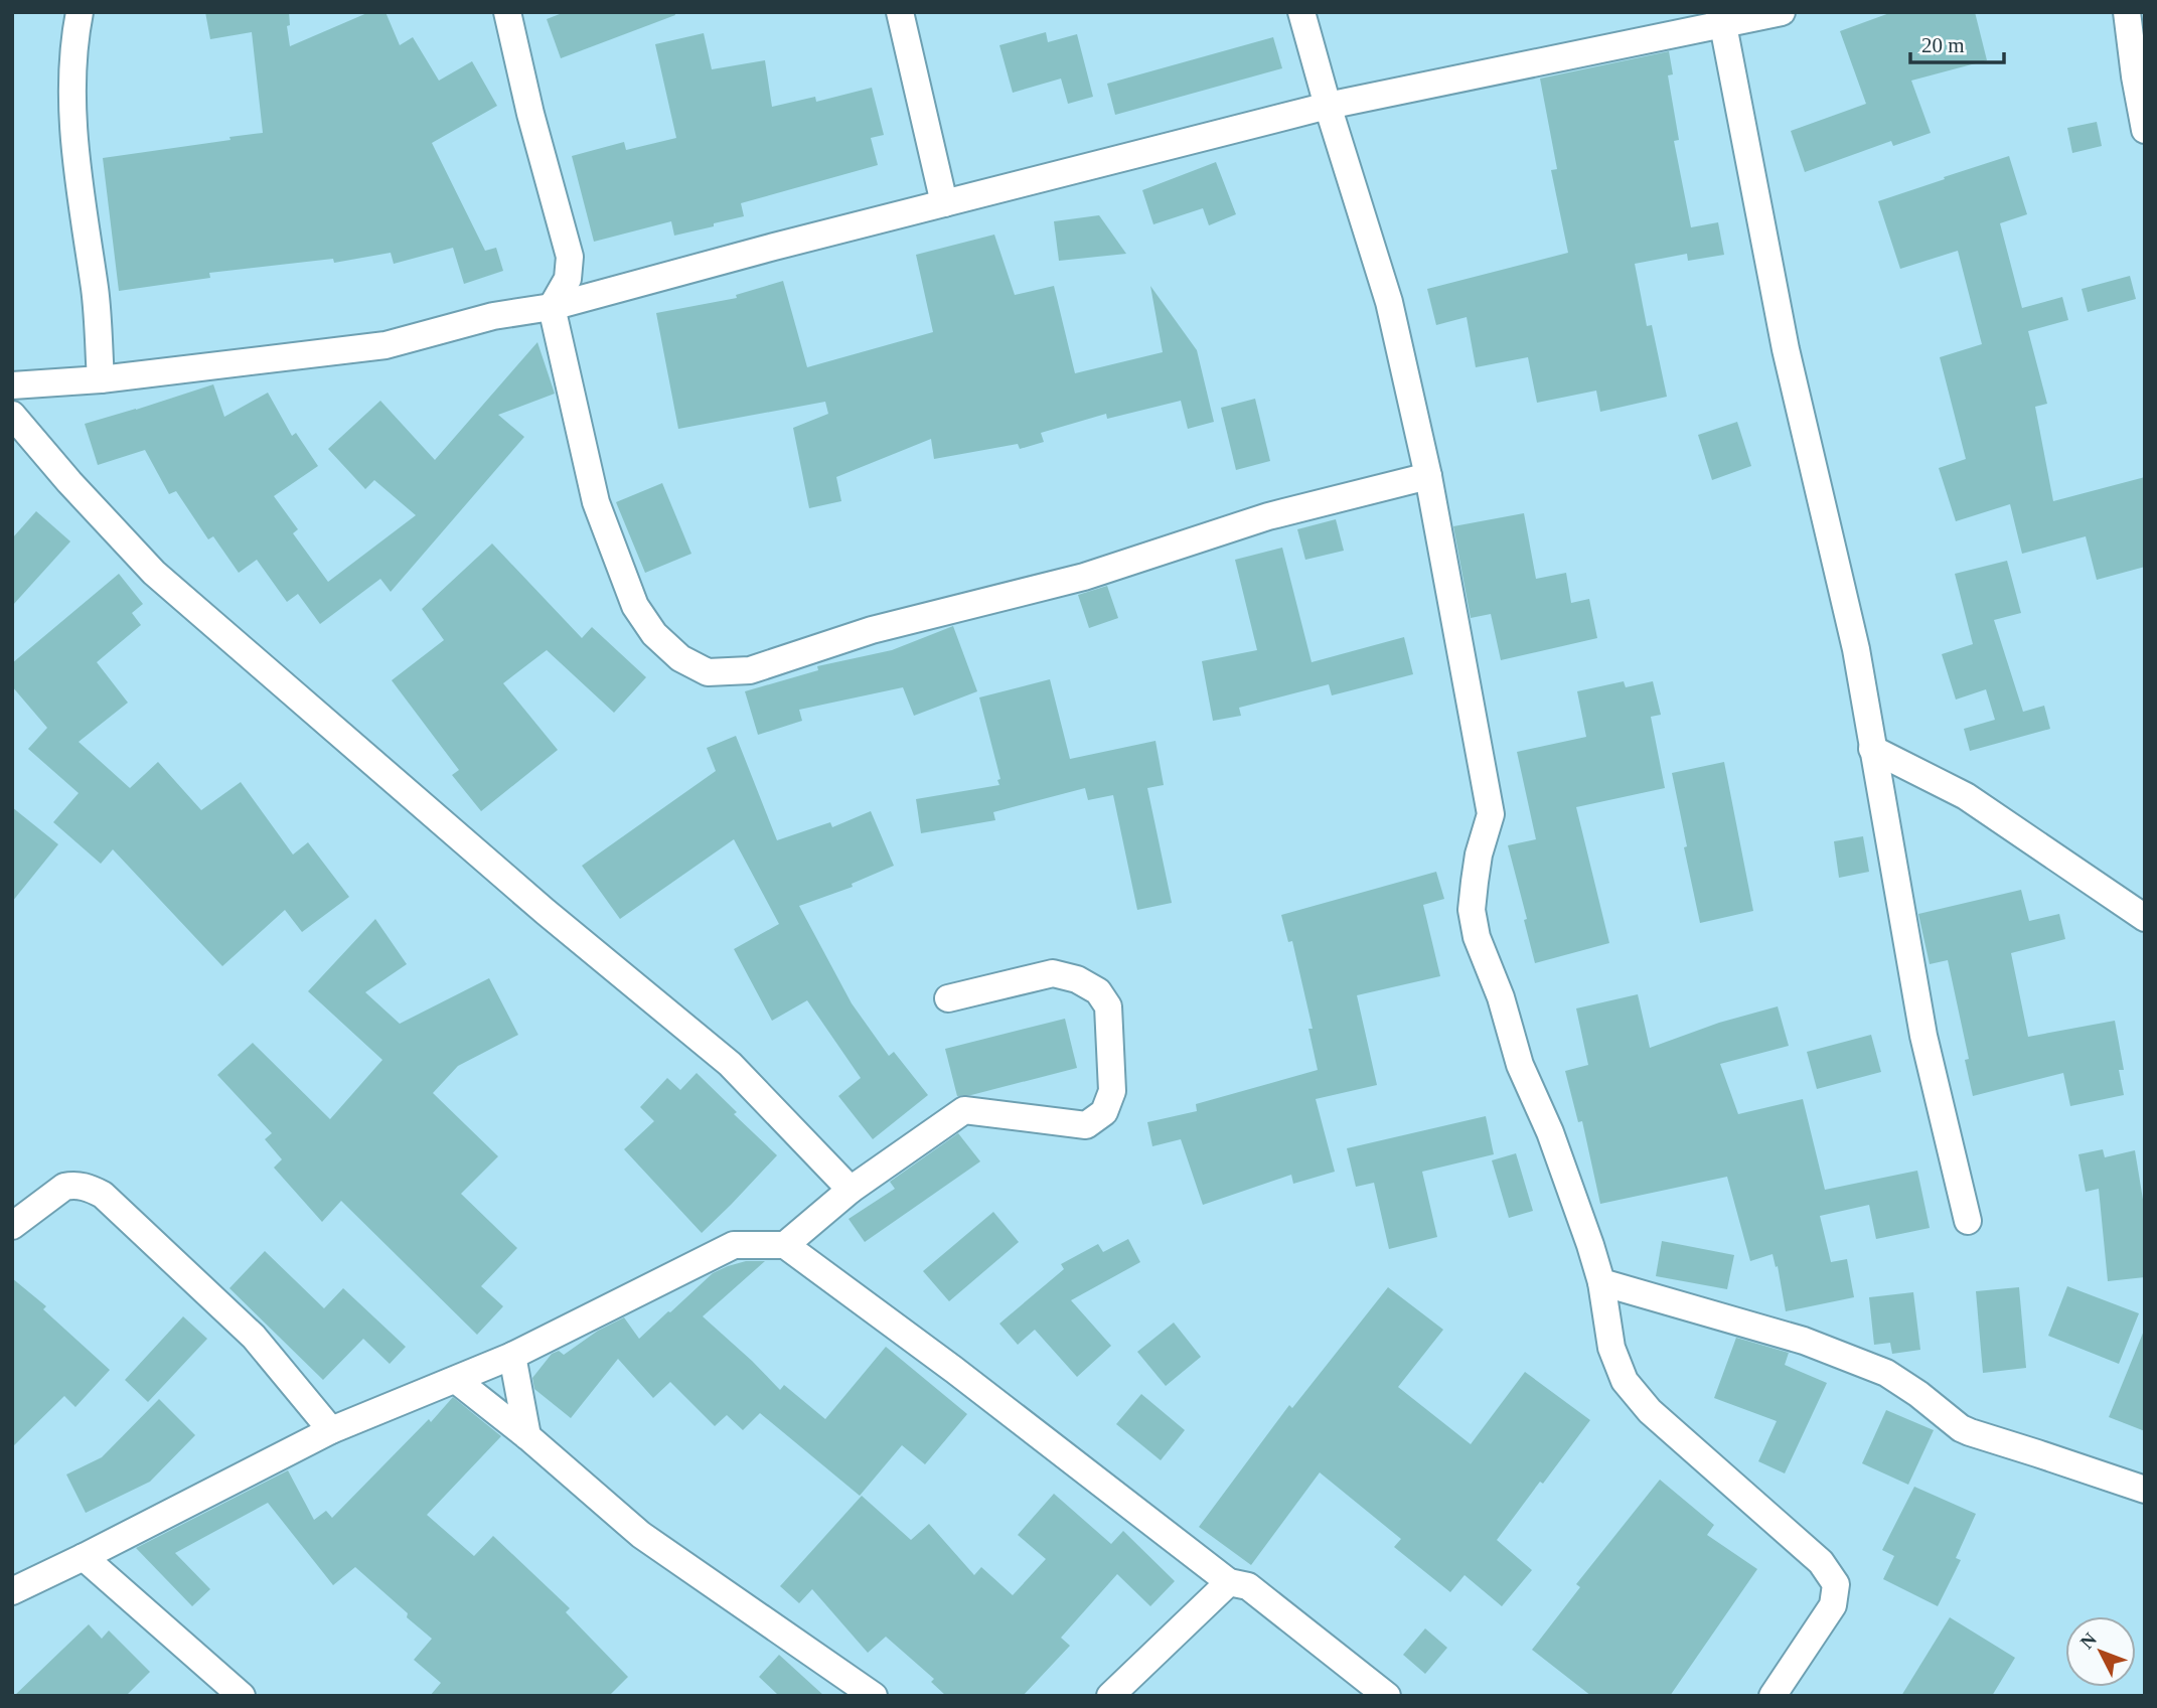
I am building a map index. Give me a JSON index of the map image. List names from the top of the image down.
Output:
{
  "scale_bar": "20 m",
  "north": "top left"
}
